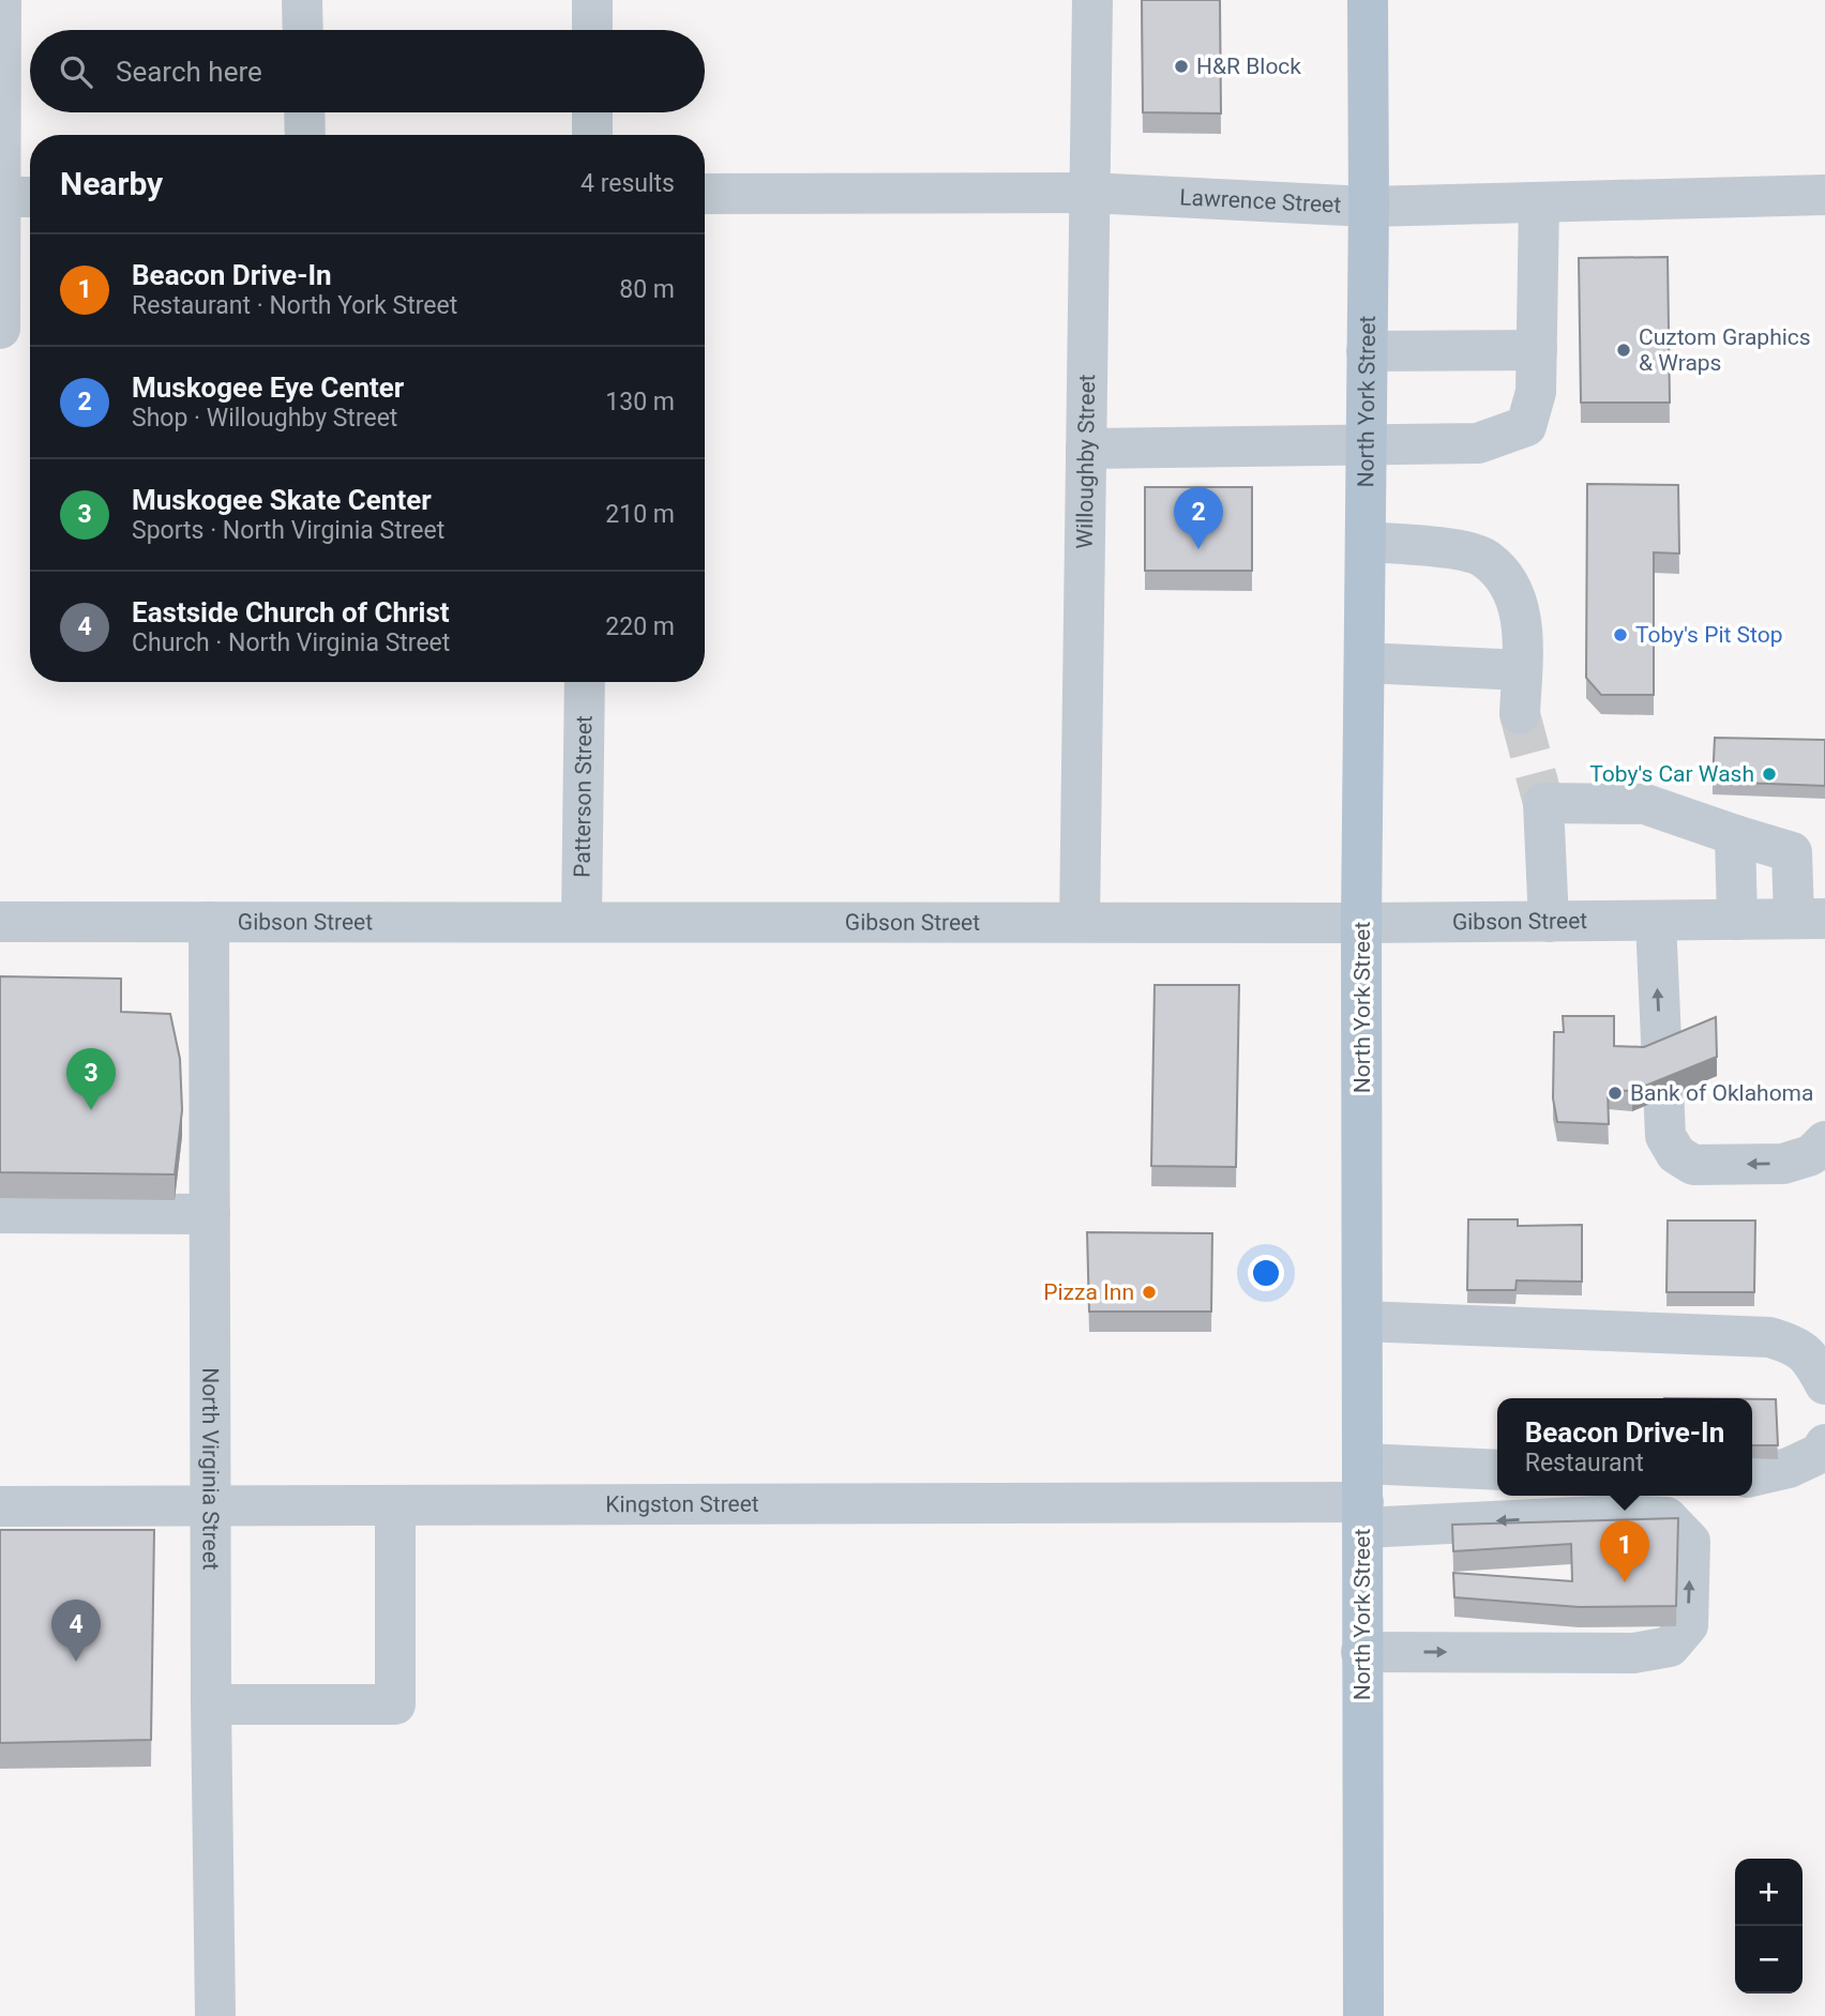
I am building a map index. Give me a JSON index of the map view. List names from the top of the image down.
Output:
{
  "streets": {
    "main road": ["North York Street"],
    "street": [
      "Lawrence Street",
      "Willoughby Street",
      "Patterson Street",
      "Gibson Street",
      "North Virginia Street",
      "Kingston Street"
    ]
  },
  "crossings": [
    ["Lawrence Street", "North York Street"],
    ["Lawrence Street", "Willoughby Street"],
    ["North York Street", "Gibson Street"],
    ["North York Street", "Kingston Street"],
    ["Willoughby Street", "Gibson Street"],
    ["Patterson Street", "Gibson Street"],
    ["Gibson Street", "North Virginia Street"],
    ["North Virginia Street", "Kingston Street"]
  ],
  "places": [
    "H&R Block",
    "Cuztom Graphics & Wraps",
    "Toby's Pit Stop",
    "Toby's Car Wash",
    "Bank of Oklahoma",
    "Pizza Inn"
  ],
  "page": {
    "search": "Search here",
    "heading": ["Nearby", "4 results"],
    "list": [
      {
        "mark": "1",
        "name": "Beacon Drive-In",
        "note": "Restaurant · North York Street",
        "value": "80 m"
      },
      {
        "mark": "2",
        "name": "Muskogee Eye Center",
        "note": "Shop · Willoughby Street",
        "value": "130 m"
      },
      {
        "mark": "3",
        "name": "Muskogee Skate Center",
        "note": "Sports · North Virginia Street",
        "value": "210 m"
      },
      {
        "mark": "4",
        "name": "Eastside Church of Christ",
        "note": "Church · North Virginia Street",
        "value": "220 m"
      }
    ],
    "pins": [
      "2",
      "3",
      "1",
      "4"
    ],
    "popup": ["Beacon Drive-In", "Restaurant"],
    "map_buttons": ["+", "−"]
  }
}
